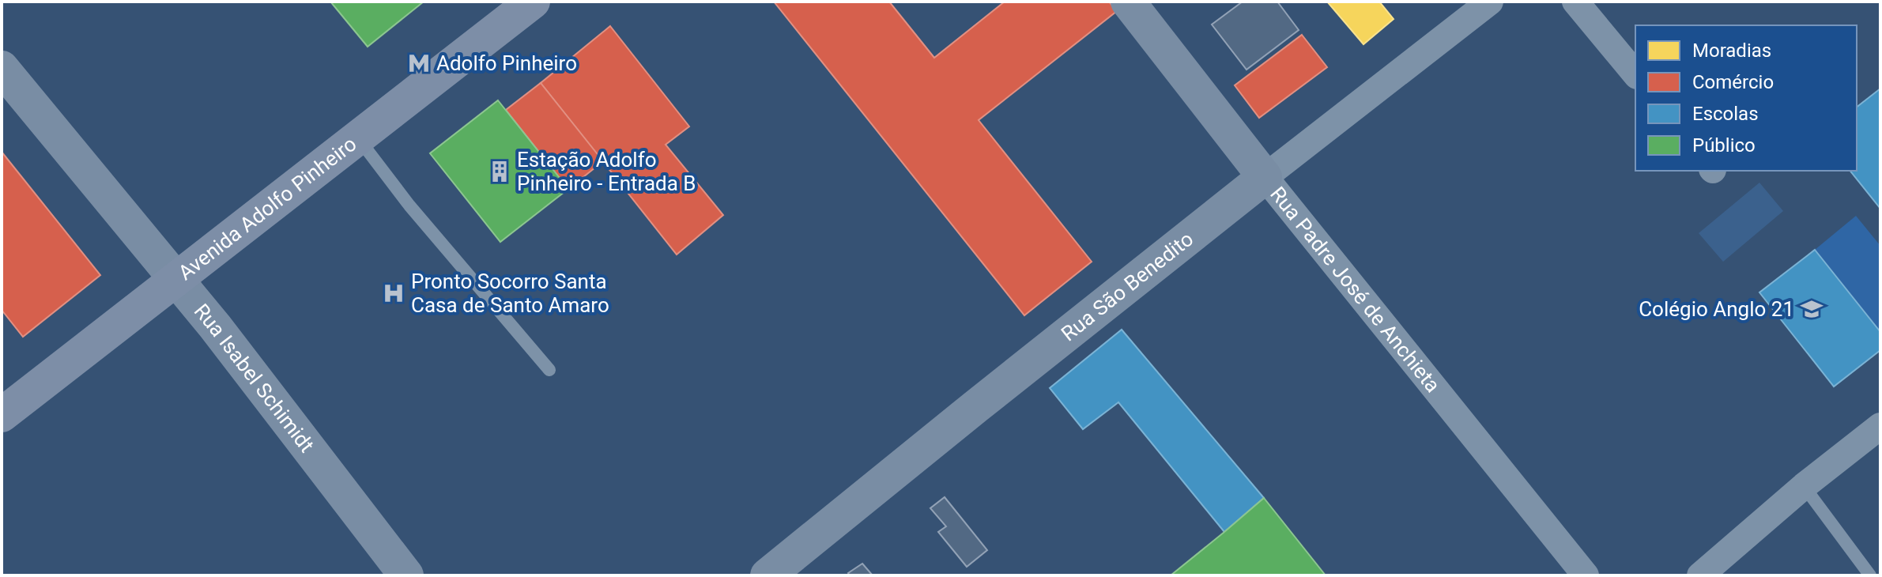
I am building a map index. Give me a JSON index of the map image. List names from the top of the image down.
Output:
{
  "streets": {
    "main road": ["Avenida Adolfo Pinheiro"],
    "street": ["Rua São Benedito", "Rua Padre José de Anchieta", "Rua Isabel Schimidt"]
  },
  "crossings": [
    ["Avenida Adolfo Pinheiro", "Rua Isabel Schimidt"],
    ["Rua São Benedito", "Rua Padre José de Anchieta"]
  ],
  "places": {
    "metro station": ["Adolfo Pinheiro"],
    "building": ["Estação Adolfo Pinheiro - Entrada B"],
    "hospital": ["Pronto Socorro Santa Casa de Santo Amaro"],
    "school or university": ["Colégio Anglo 21"]
  },
  "legend": [
    "Moradias",
    "Comércio",
    "Escolas",
    "Público"
  ]
}
